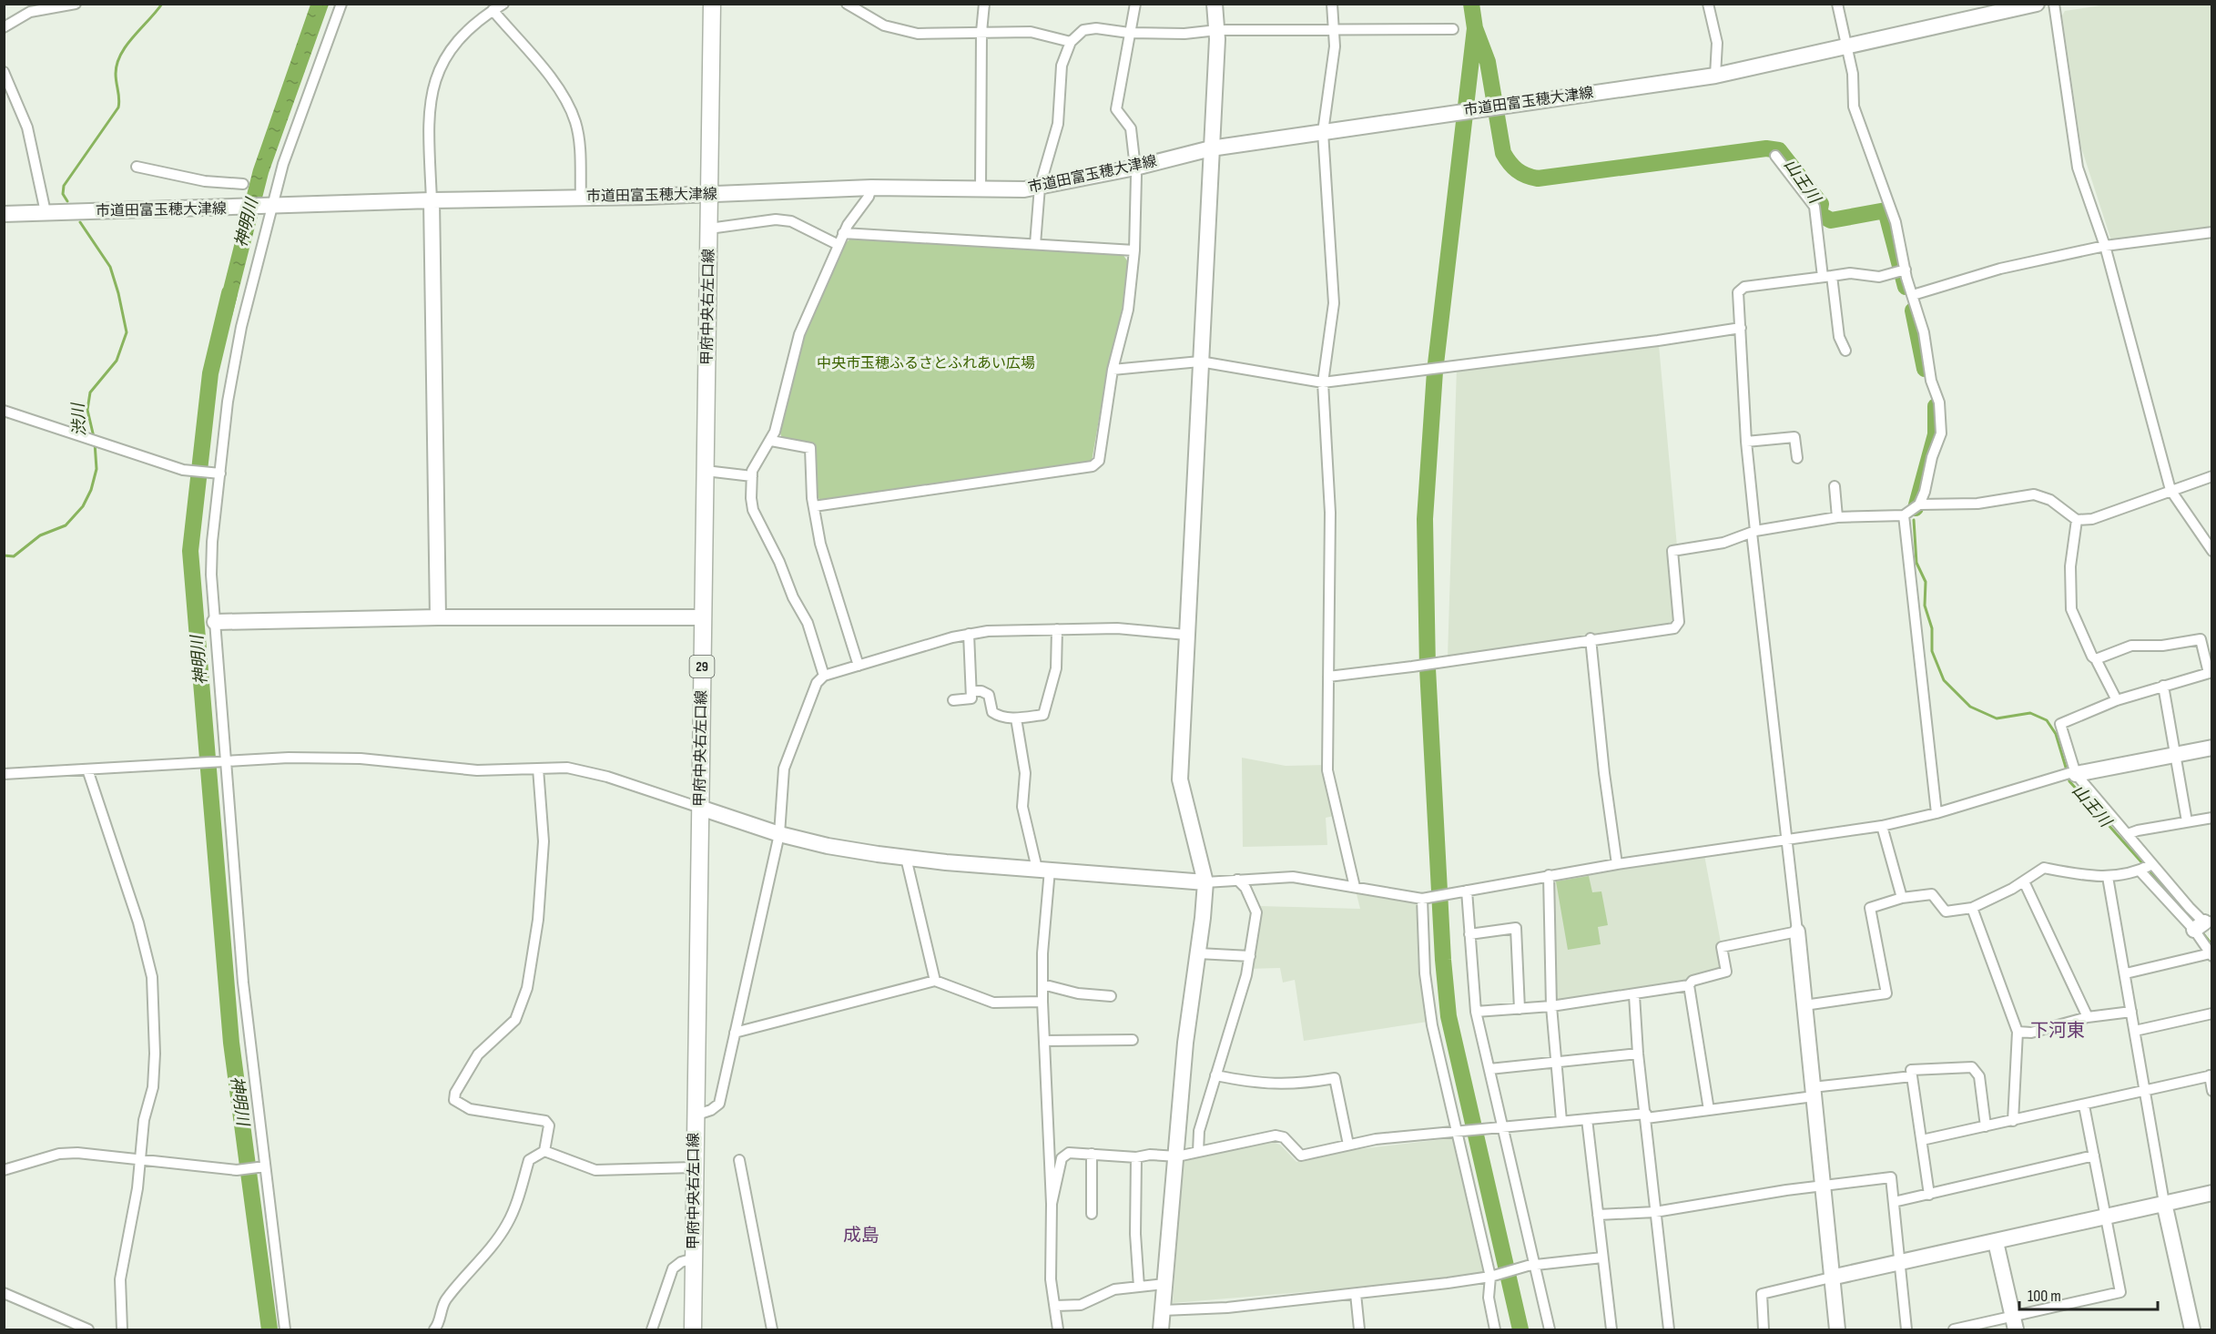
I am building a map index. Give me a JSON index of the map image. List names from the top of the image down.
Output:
{
  "streets": {
    "main road": ["甲府中央右左口線", "29"],
    "street": ["市道田富玉穂大津線"]
  },
  "crossings": [
    ["市道田富玉穂大津線", "甲府中央右左口線"]
  ],
  "districts": ["下河東", "成島"],
  "water": ["山王川", "神明川", "渋川"],
  "parks": ["中央市玉穂ふるさとふれあい広場"],
  "scale_bar": "100 m"
}
